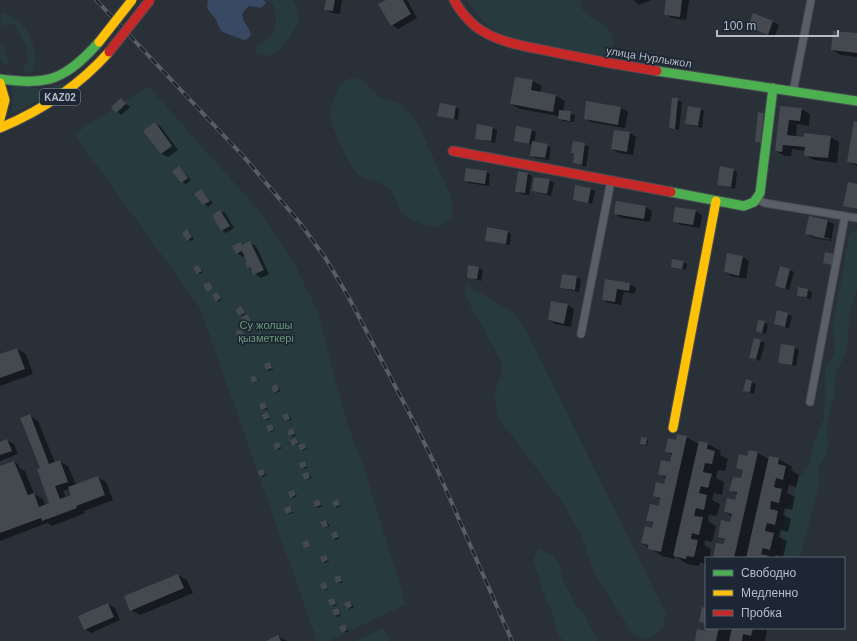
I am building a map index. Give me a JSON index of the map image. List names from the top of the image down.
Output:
{
  "streets": {
    "main road": ["улица Нурлыжол", "KAZ02"]
  },
  "parks": ["Су жолшы қызметкері"],
  "legend": ["Свободно", "Медленно", "Пробка"],
  "scale_bar": "100 m"
}
